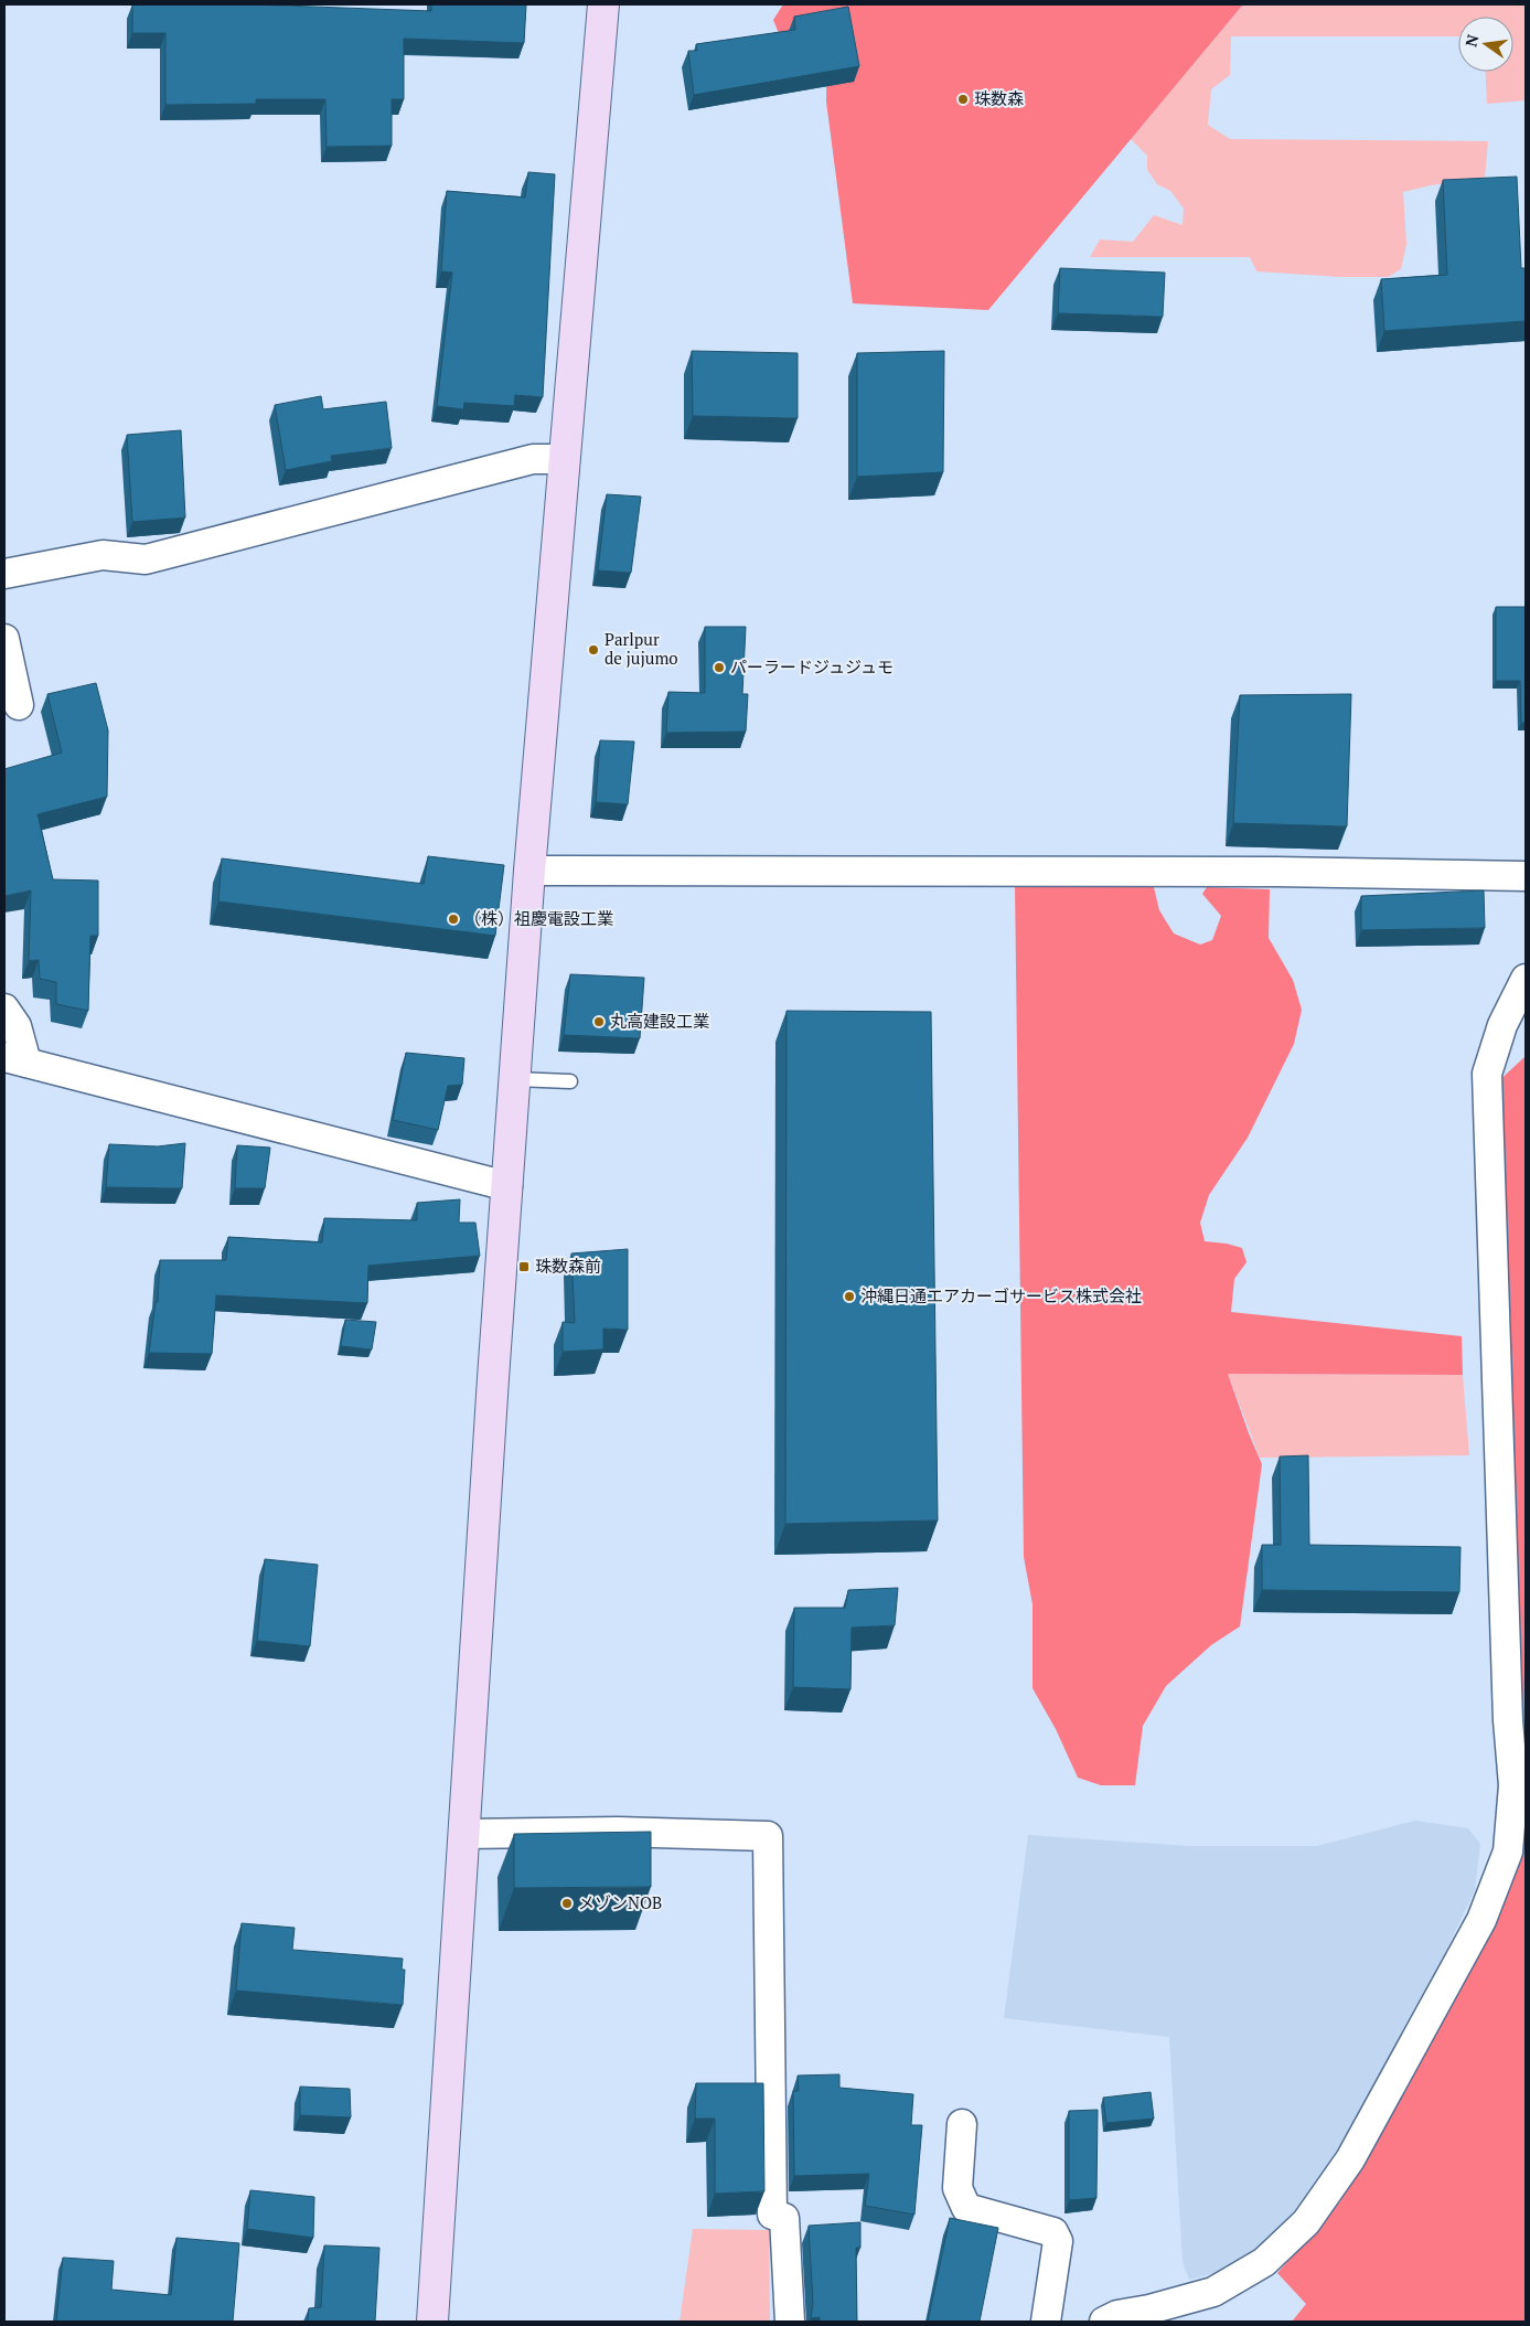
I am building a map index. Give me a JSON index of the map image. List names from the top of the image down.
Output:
{
  "places": {
    "other": [
      "珠数森",
      "Parlpur de jujumo",
      "パーラードジュジュモ",
      "（株）祖慶電設工業",
      "丸高建設工業",
      "沖縄日通エアカーゴサービス株式会社",
      "メゾンNOB"
    ],
    "transit": ["珠数森前"]
  },
  "north": "left"
}
